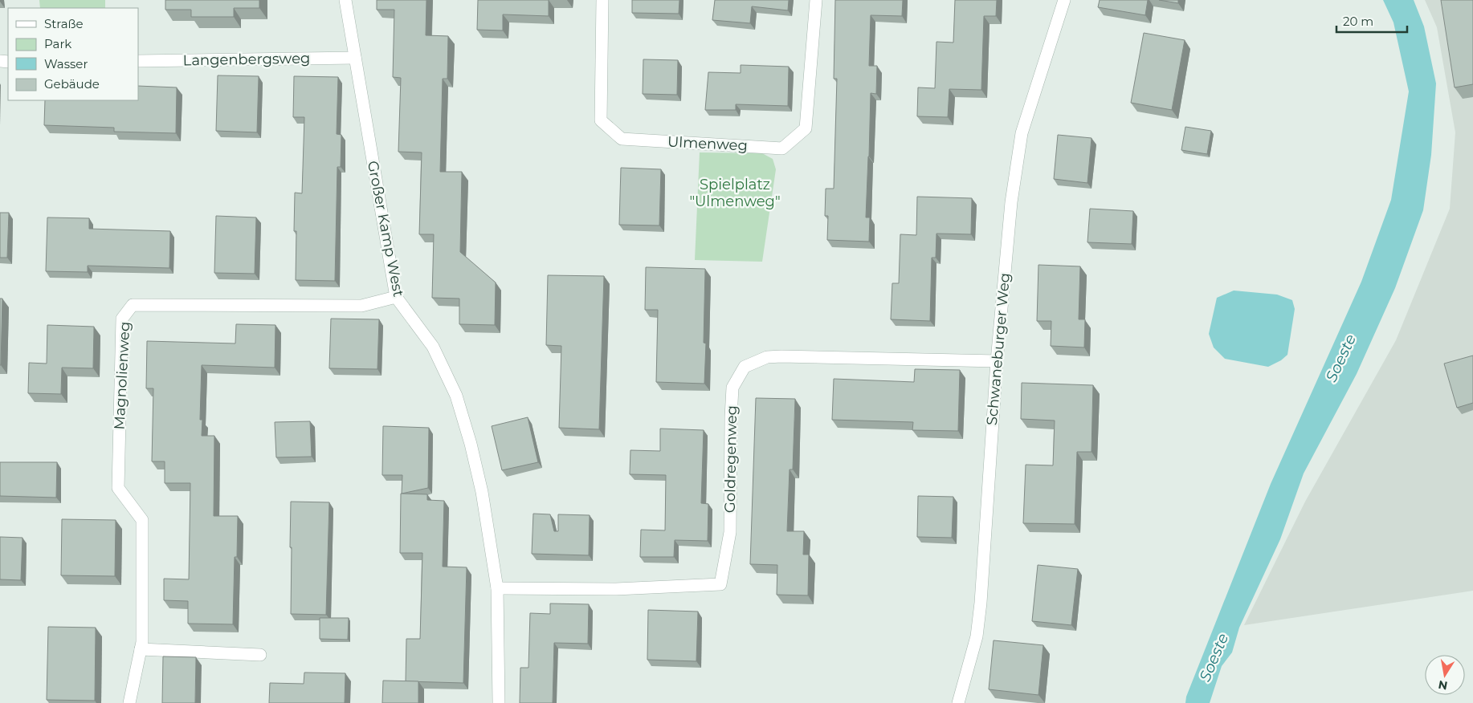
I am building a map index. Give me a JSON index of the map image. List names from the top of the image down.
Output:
{
  "streets": {
    "street": [
      "Langenbergsweg",
      "Ulmenweg",
      "Großer Kamp West",
      "Schwaneburger Weg",
      "Magnolienweg",
      "Goldregenweg"
    ]
  },
  "crossings": [
    ["Langenbergsweg", "Großer Kamp West"],
    ["Großer Kamp West", "Magnolienweg"],
    ["Großer Kamp West", "Goldregenweg"],
    ["Schwaneburger Weg", "Goldregenweg"]
  ],
  "water": ["Soeste"],
  "parks": ["Spielplatz \"Ulmenweg\""],
  "legend": [
    "Straße",
    "Park",
    "Wasser",
    "Gebäude"
  ],
  "scale_bar": "20 m",
  "north": "bottom"
}
